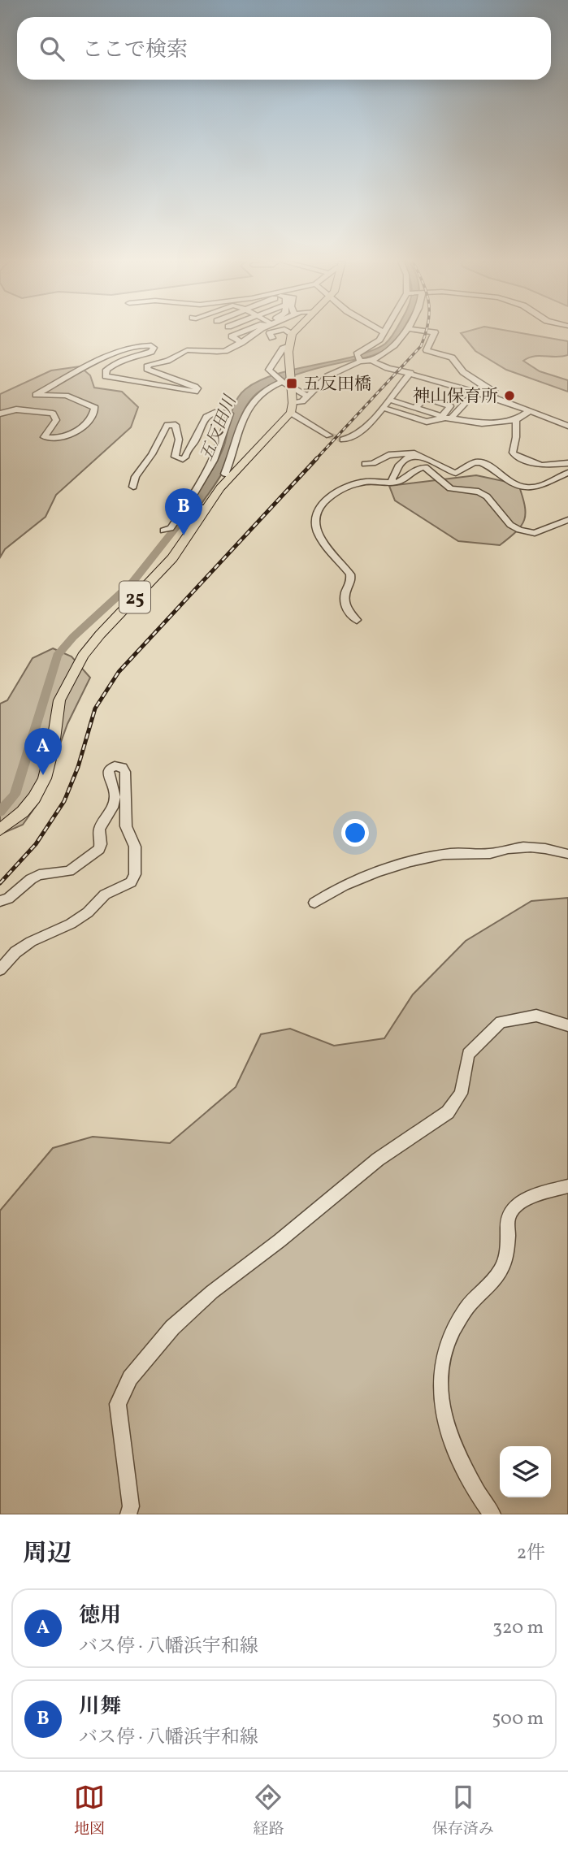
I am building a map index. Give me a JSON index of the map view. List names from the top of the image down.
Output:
{
  "streets": {
    "main road": ["25"]
  },
  "water": ["五反田川"],
  "places": {
    "transit": ["五反田橋"],
    "other": ["神山保育所"]
  },
  "page": {
    "search": "ここで検索",
    "pins": ["B", "A"],
    "heading": ["周辺", "2件"],
    "list": [
      {
        "mark": "A",
        "name": "徳用",
        "note": "バス停 · 八幡浜宇和線",
        "value": "320 m"
      },
      {
        "mark": "B",
        "name": "川舞",
        "note": "バス停 · 八幡浜宇和線",
        "value": "500 m"
      }
    ],
    "nav": ["地図", "経路", "保存済み"]
  }
}
